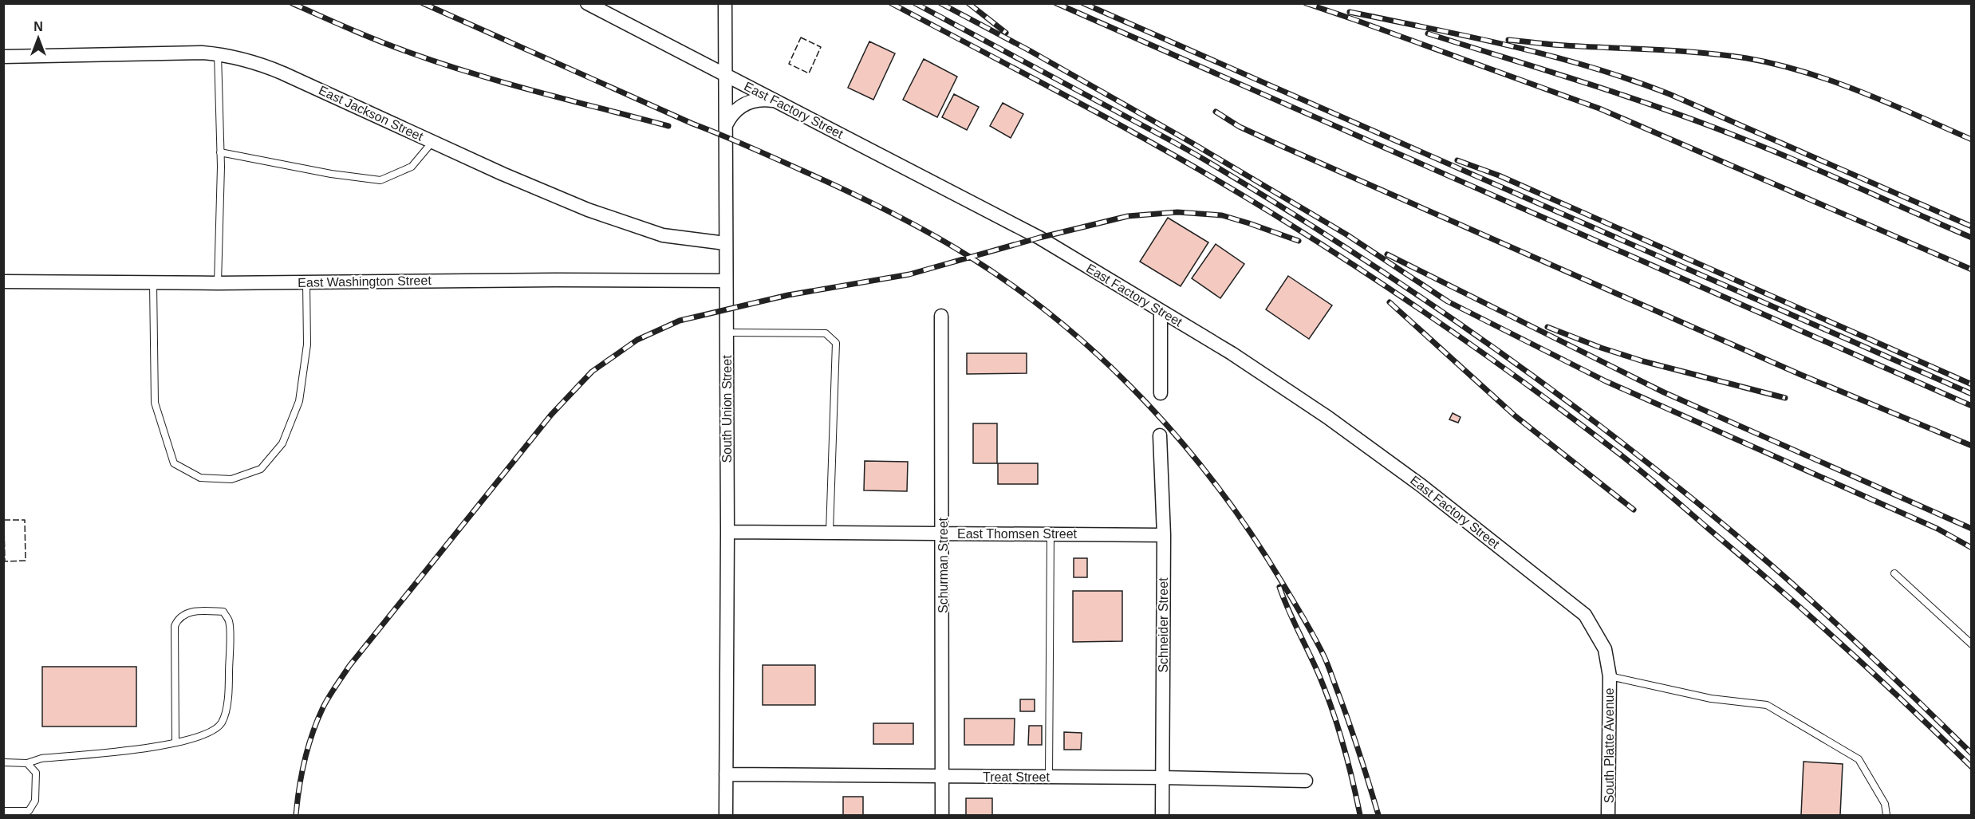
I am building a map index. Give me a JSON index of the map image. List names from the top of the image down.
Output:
{
  "streets": {
    "street": [
      "East Factory Street",
      "East Jackson Street",
      "East Washington Street",
      "South Union Street",
      "East Thomsen Street",
      "Schurman Street",
      "Schneider Street",
      "South Platte Avenue",
      "Treat Street"
    ]
  },
  "crossings": [
    ["East Factory Street", "South Union Street"],
    ["East Factory Street", "South Platte Avenue"],
    ["East Jackson Street", "South Union Street"],
    ["East Washington Street", "South Union Street"],
    ["South Union Street", "East Thomsen Street"],
    ["South Union Street", "Treat Street"],
    ["East Thomsen Street", "Schurman Street"],
    ["East Thomsen Street", "Schneider Street"],
    ["Schurman Street", "Treat Street"],
    ["Schneider Street", "Treat Street"]
  ],
  "north": "top"
}
